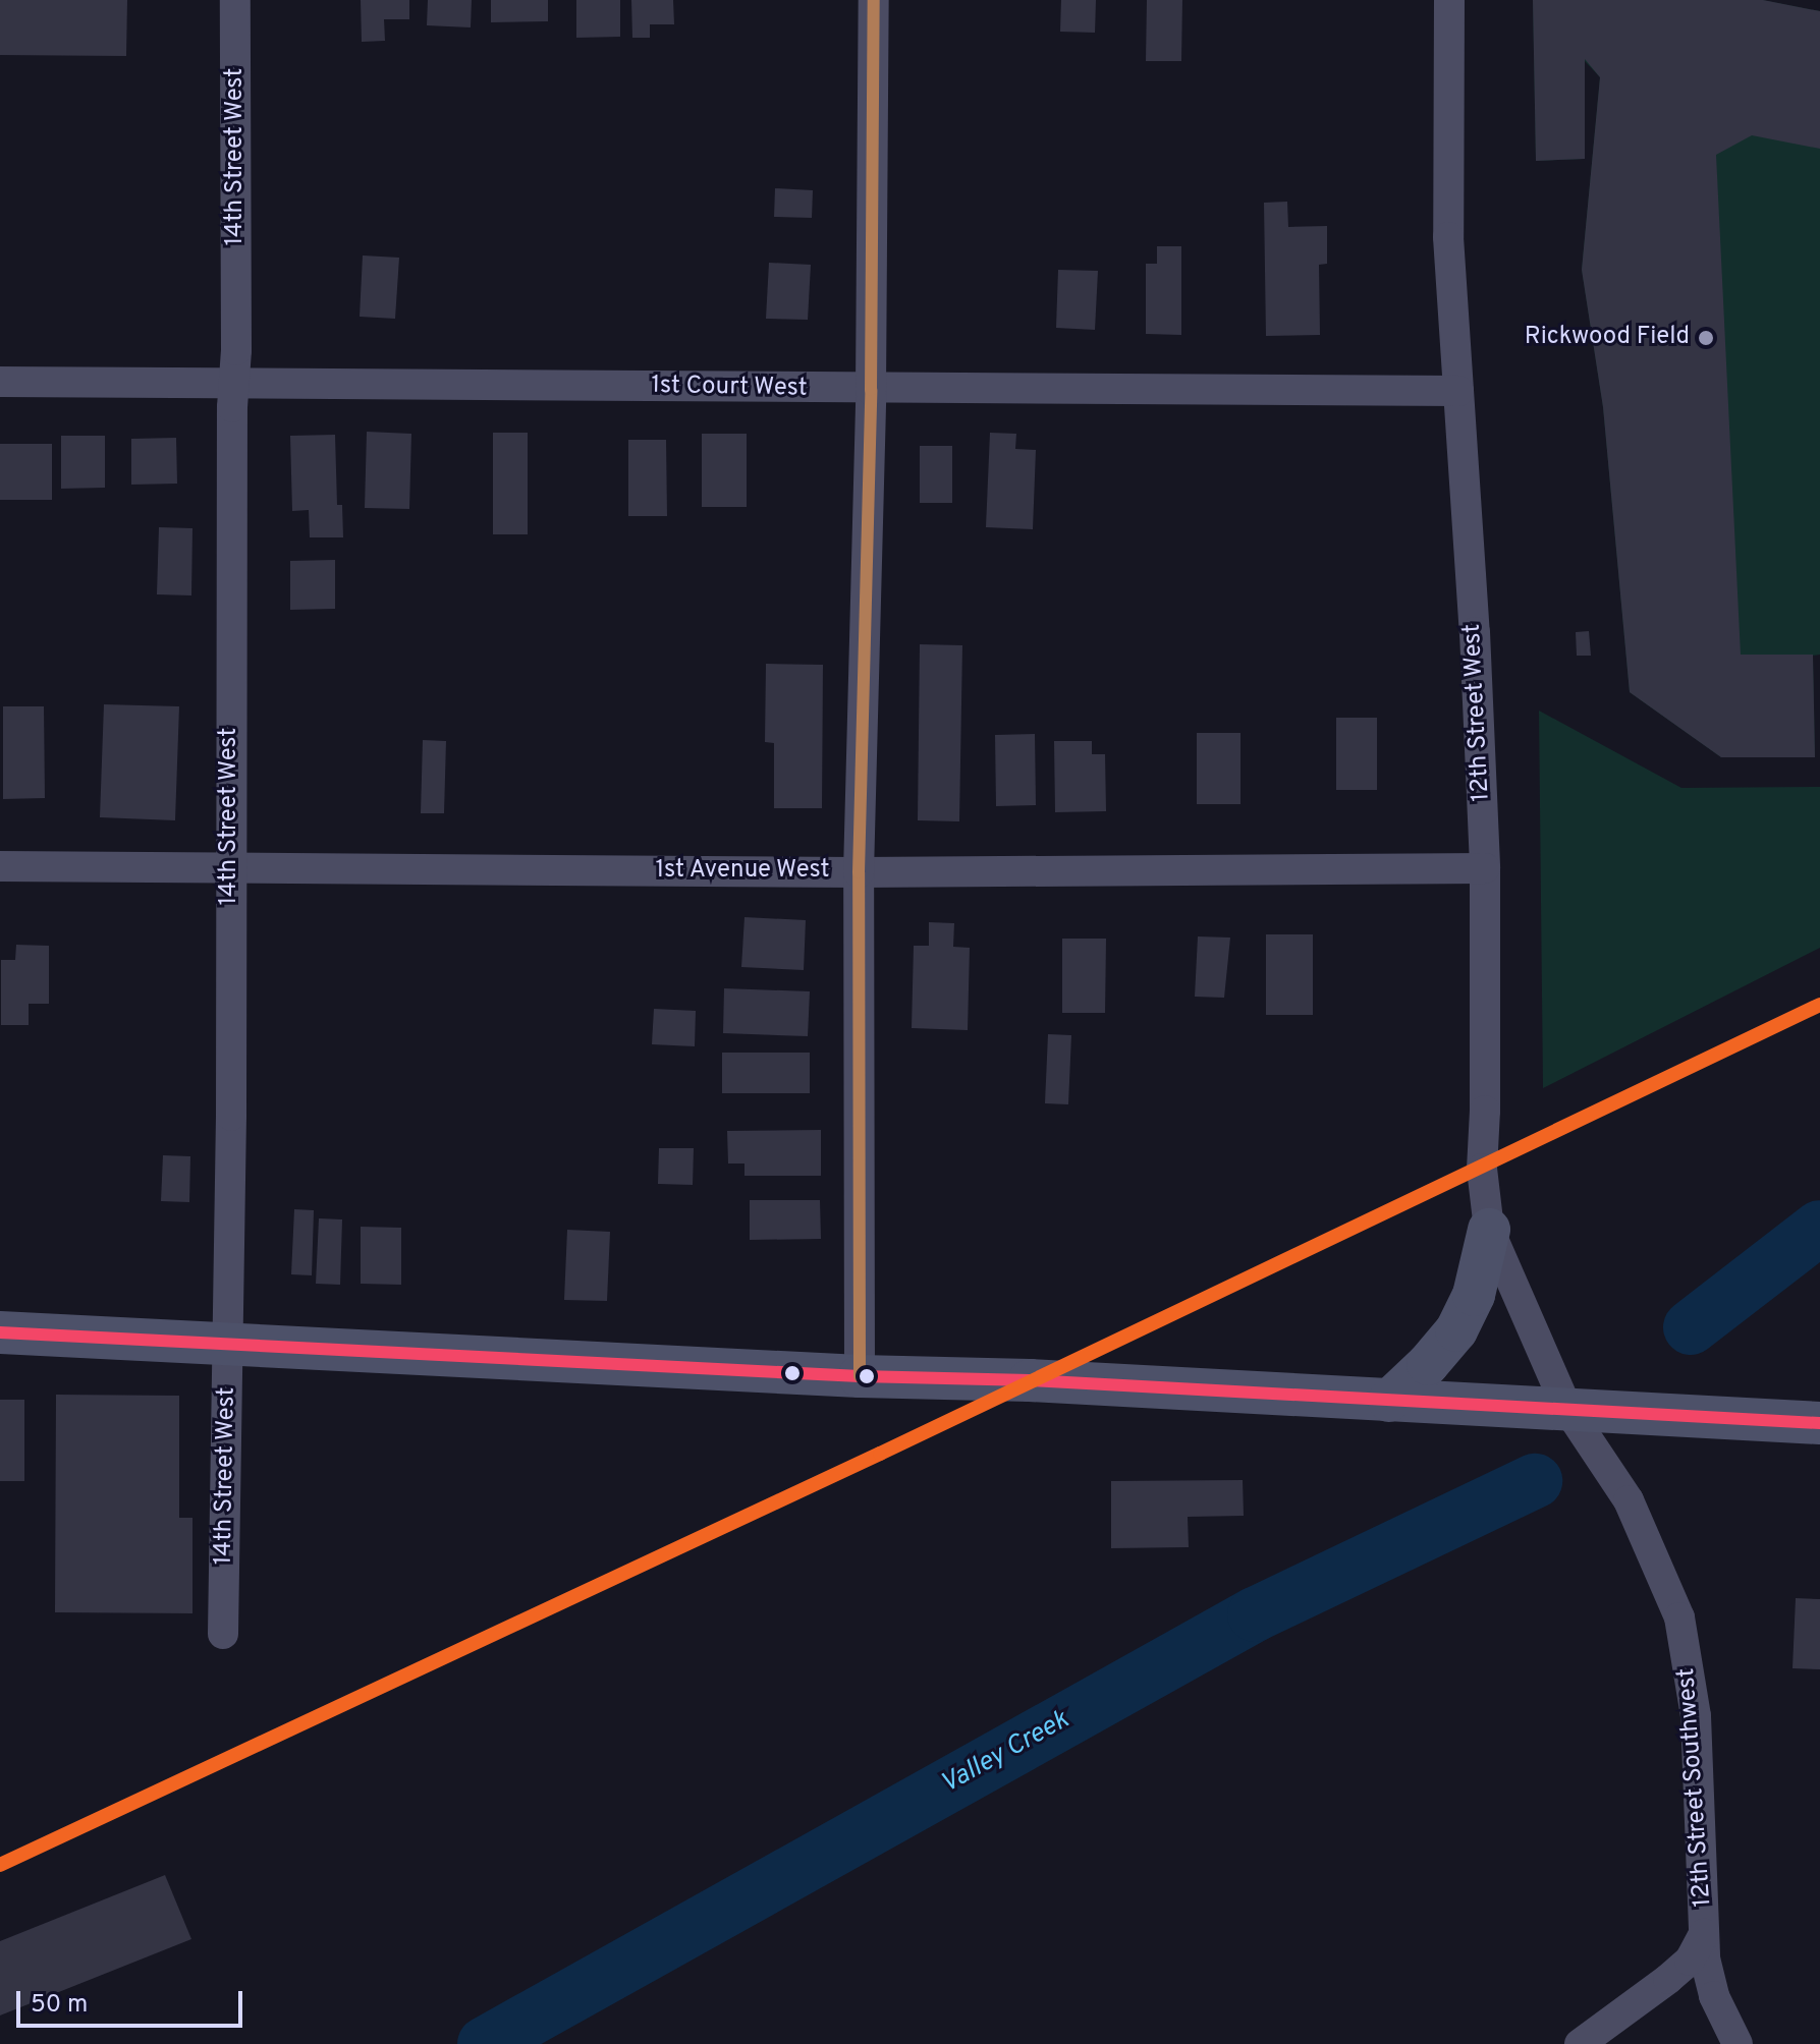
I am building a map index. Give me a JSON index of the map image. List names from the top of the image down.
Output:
{
  "streets": {
    "street": [
      "14th Street West",
      "1st Court West",
      "12th Street West",
      "1st Avenue West",
      "12th Street Southwest"
    ]
  },
  "crossings": [
    ["14th Street West", "1st Court West"],
    ["14th Street West", "1st Avenue West"],
    ["1st Court West", "12th Street West"],
    ["12th Street West", "1st Avenue West"],
    ["12th Street West", "12th Street Southwest"]
  ],
  "water": ["Valley Creek"],
  "places": ["Rickwood Field"],
  "scale_bar": "50 m"
}
